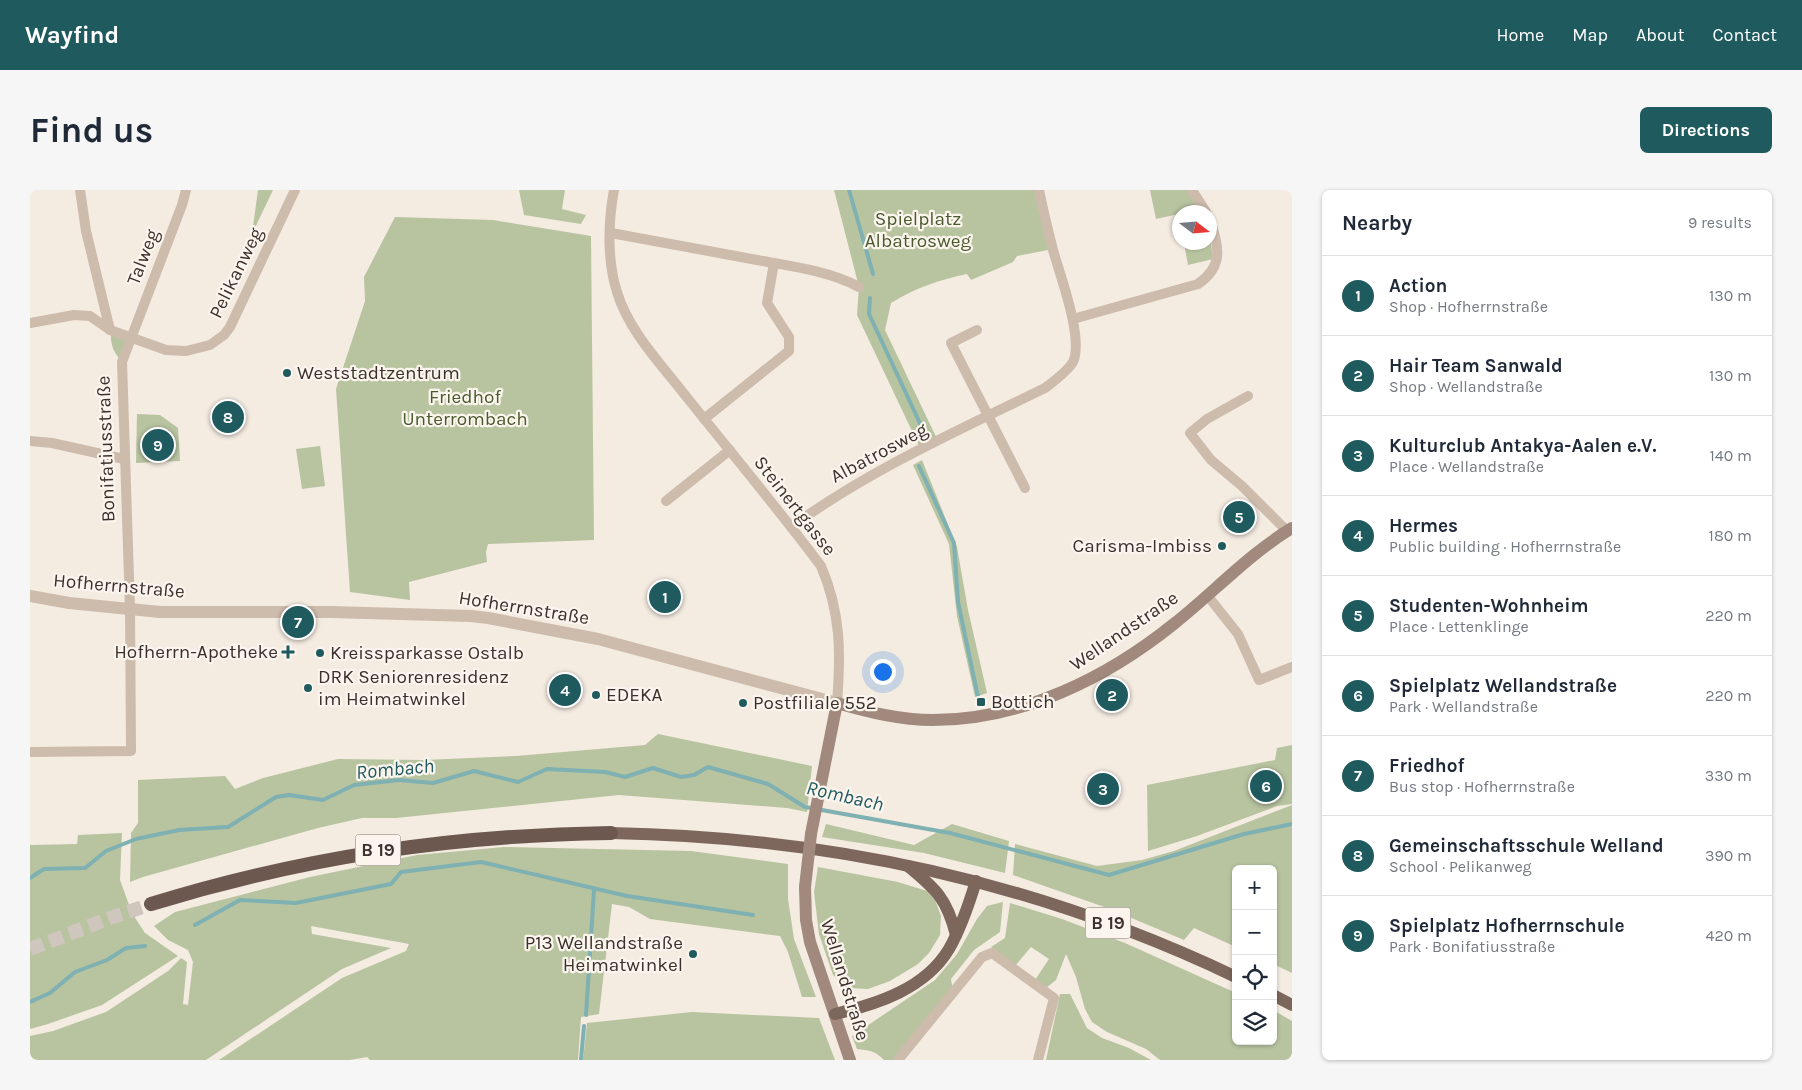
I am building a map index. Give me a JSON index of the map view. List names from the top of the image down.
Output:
{
  "streets": {
    "highway": ["B 19"],
    "main road": ["Hofherrnstraße", "Wellandstraße"],
    "street": [
      "Talweg",
      "Pelikanweg",
      "Bonifatiusstraße",
      "Albatrosweg",
      "Steinertgasse"
    ]
  },
  "crossings": [
    ["Talweg", "Pelikanweg"],
    ["Talweg", "Bonifatiusstraße"],
    ["Pelikanweg", "Bonifatiusstraße"],
    ["Bonifatiusstraße", "Hofherrnstraße"],
    ["Albatrosweg", "Steinertgasse"],
    ["Steinertgasse", "Hofherrnstraße"],
    ["Steinertgasse", "Wellandstraße"],
    ["Hofherrnstraße", "Wellandstraße"]
  ],
  "water": ["Rombach"],
  "parks": ["Spielplatz Albatrosweg", "Friedhof Unterrombach"],
  "places": {
    "other": [
      "Weststadtzentrum",
      "Carisma-Imbiss",
      "Kreissparkasse Ostalb",
      "DRK Seniorenresidenz im Heimatwinkel",
      "EDEKA",
      "Postfiliale 552",
      "P13 Wellandstraße Heimatwinkel"
    ],
    "health": ["Hofherrn-Apotheke"],
    "transit": ["Bottich"]
  },
  "north": "right",
  "page": {
    "header": "Wayfind",
    "nav": [
      "Home",
      "Map",
      "About",
      "Contact"
    ],
    "buttons": "Directions",
    "title": "Find us",
    "heading": ["Nearby", "9 results"],
    "list": [
      {
        "mark": "1",
        "name": "Action",
        "note": "Shop · Hofherrnstraße",
        "value": "130 m"
      },
      {
        "mark": "2",
        "name": "Hair Team Sanwald",
        "note": "Shop · Wellandstraße",
        "value": "130 m"
      },
      {
        "mark": "3",
        "name": "Kulturclub Antakya-Aalen e.V.",
        "note": "Place · Wellandstraße",
        "value": "140 m"
      },
      {
        "mark": "4",
        "name": "Hermes",
        "note": "Public building · Hofherrnstraße",
        "value": "180 m"
      },
      {
        "mark": "5",
        "name": "Studenten-Wohnheim",
        "note": "Place · Lettenklinge",
        "value": "220 m"
      },
      {
        "mark": "6",
        "name": "Spielplatz Wellandstraße",
        "note": "Park · Wellandstraße",
        "value": "220 m"
      },
      {
        "mark": "7",
        "name": "Friedhof",
        "note": "Bus stop · Hofherrnstraße",
        "value": "330 m"
      },
      {
        "mark": "8",
        "name": "Gemeinschaftsschule Welland",
        "note": "School · Pelikanweg",
        "value": "390 m"
      },
      {
        "mark": "9",
        "name": "Spielplatz Hofherrnschule",
        "note": "Park · Bonifatiusstraße",
        "value": "420 m"
      }
    ],
    "pins": [
      "8",
      "9",
      "5",
      "1",
      "7",
      "4",
      "2",
      "6",
      "3"
    ],
    "map_buttons": ["+", "−"]
  }
}
